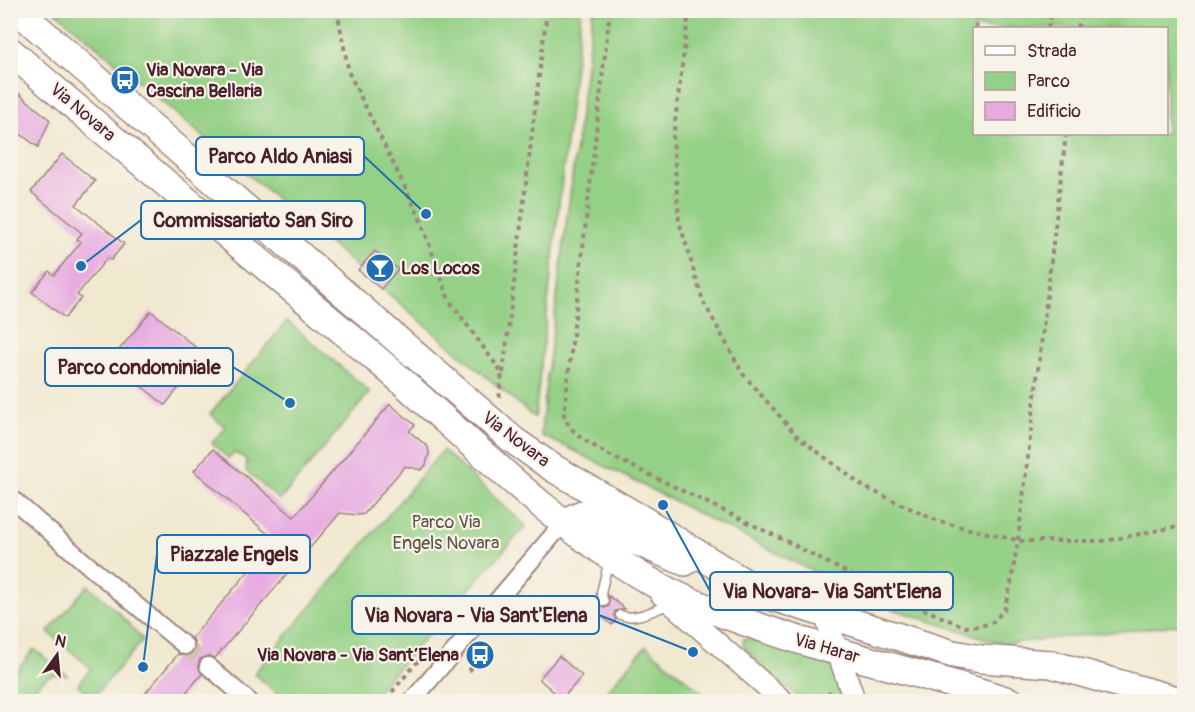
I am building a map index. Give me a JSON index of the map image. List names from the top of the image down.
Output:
{
  "streets": {
    "main road": ["Via Novara", "Via Harar"]
  },
  "crossings": [
    ["Via Novara", "Via Harar"]
  ],
  "parks": ["Parco Via Engels Novara"],
  "places": {
    "bus stop": ["Via Novara - Via Cascina Bellaria", "Via Novara - Via Sant‘Elena"],
    "other": [
      "Parco Aldo Aniasi",
      "Commissariato San Siro",
      "Parco condominiale",
      "Via Novara- Via Sant'Elena",
      "Via Novara - Via Sant'Elena",
      "Piazzale Engels"
    ],
    "bar": ["Los Locos"]
  },
  "legend": ["Strada", "Parco", "Edificio"],
  "north": "top"
}
